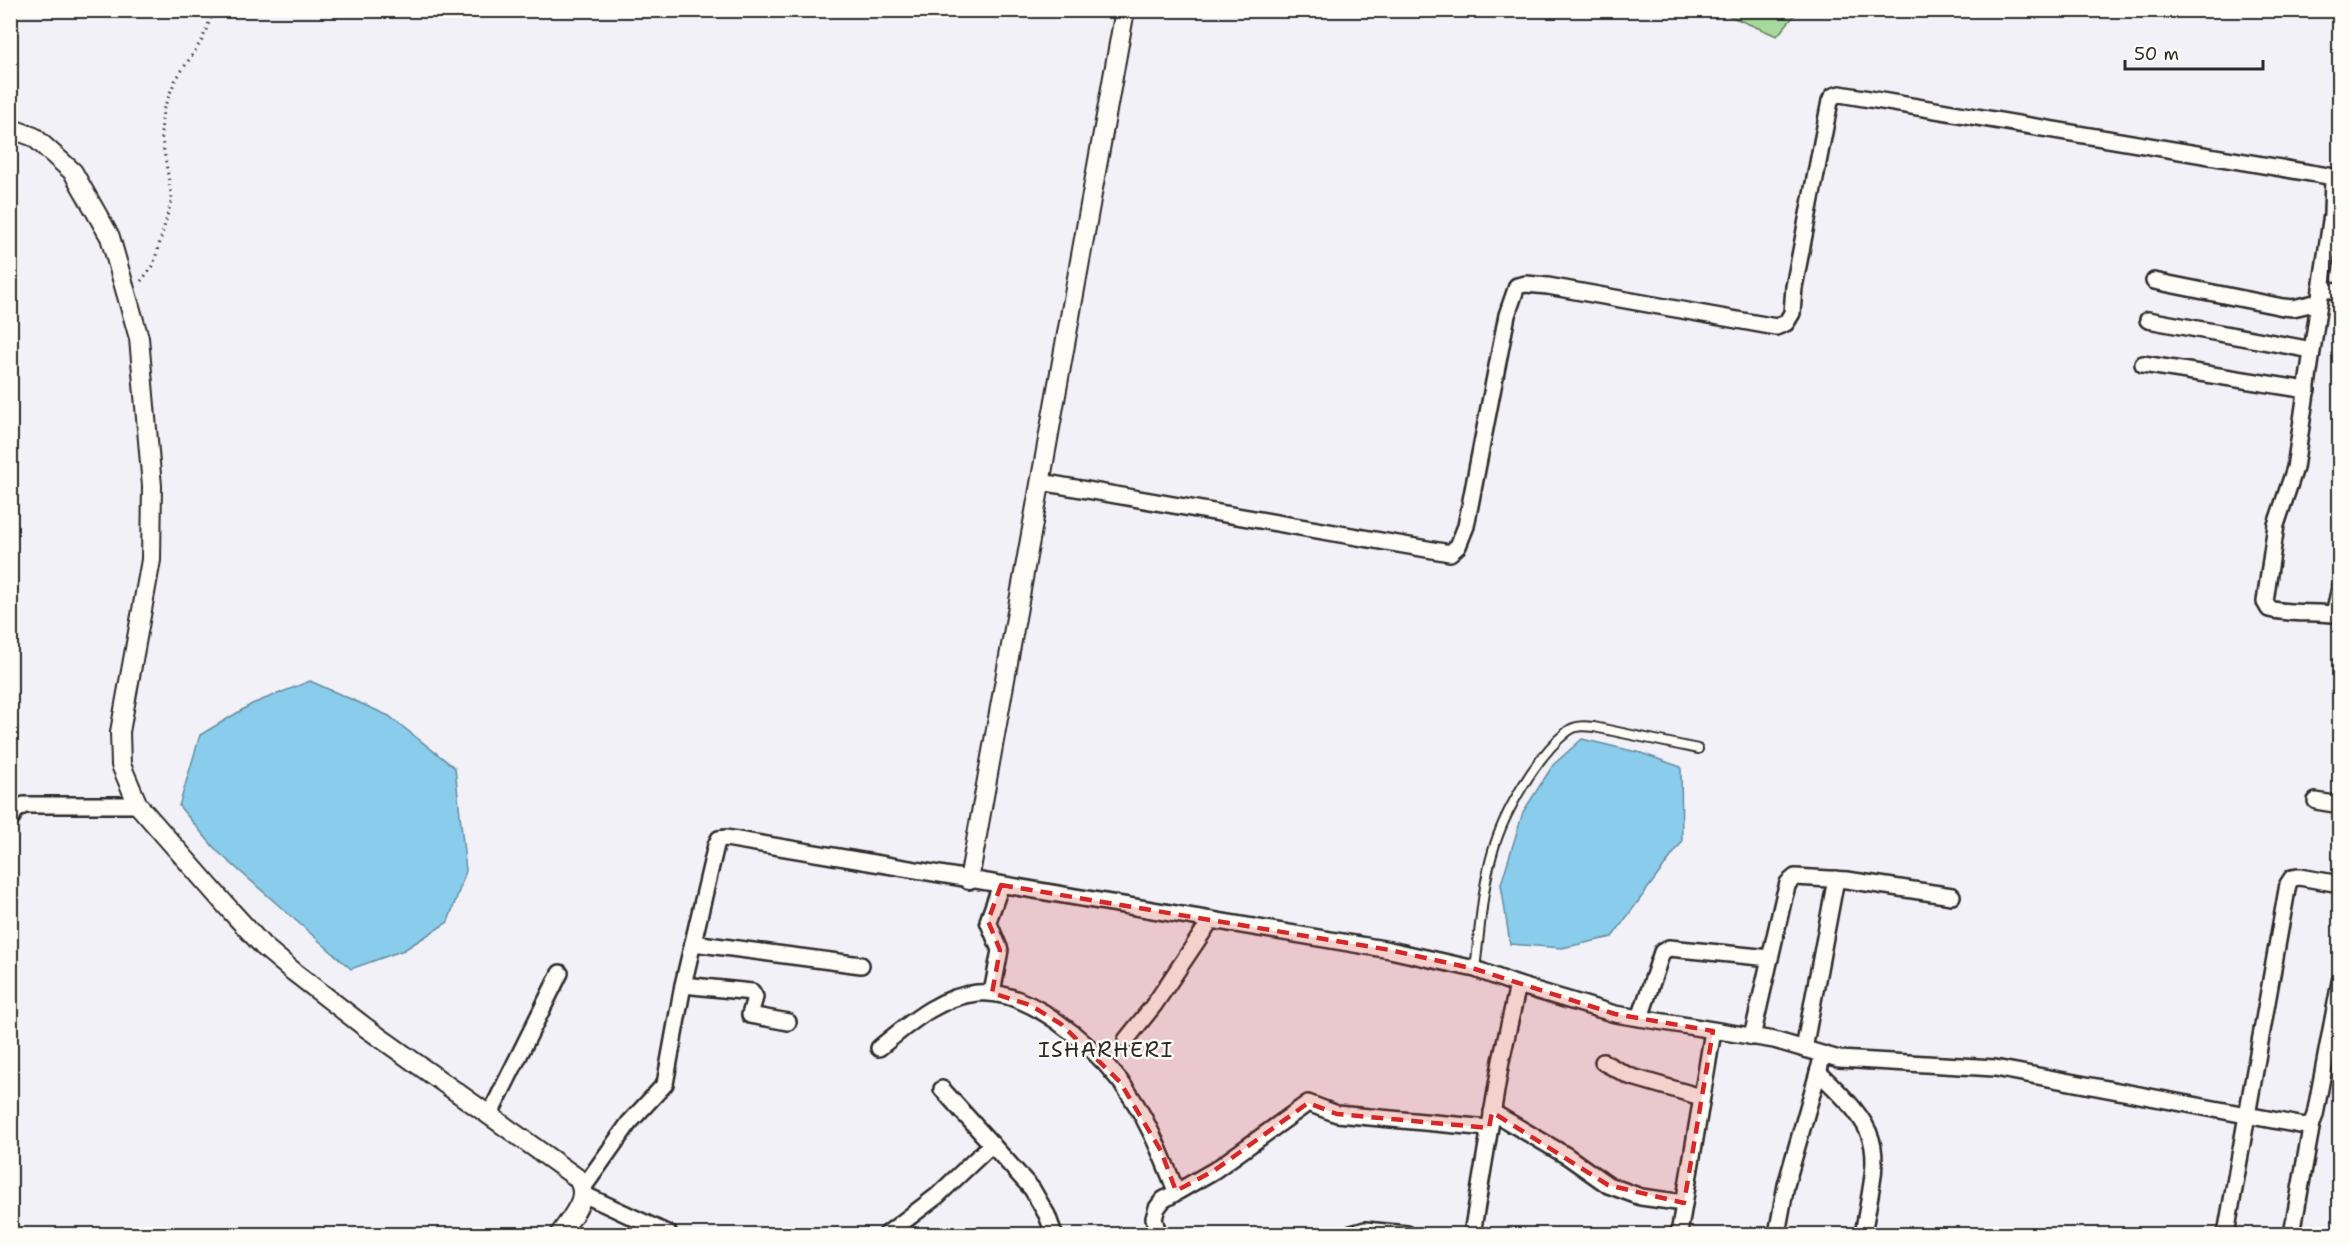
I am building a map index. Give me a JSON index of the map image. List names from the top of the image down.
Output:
{
  "districts": ["ISHARHERI"],
  "scale_bar": "50 m"
}
